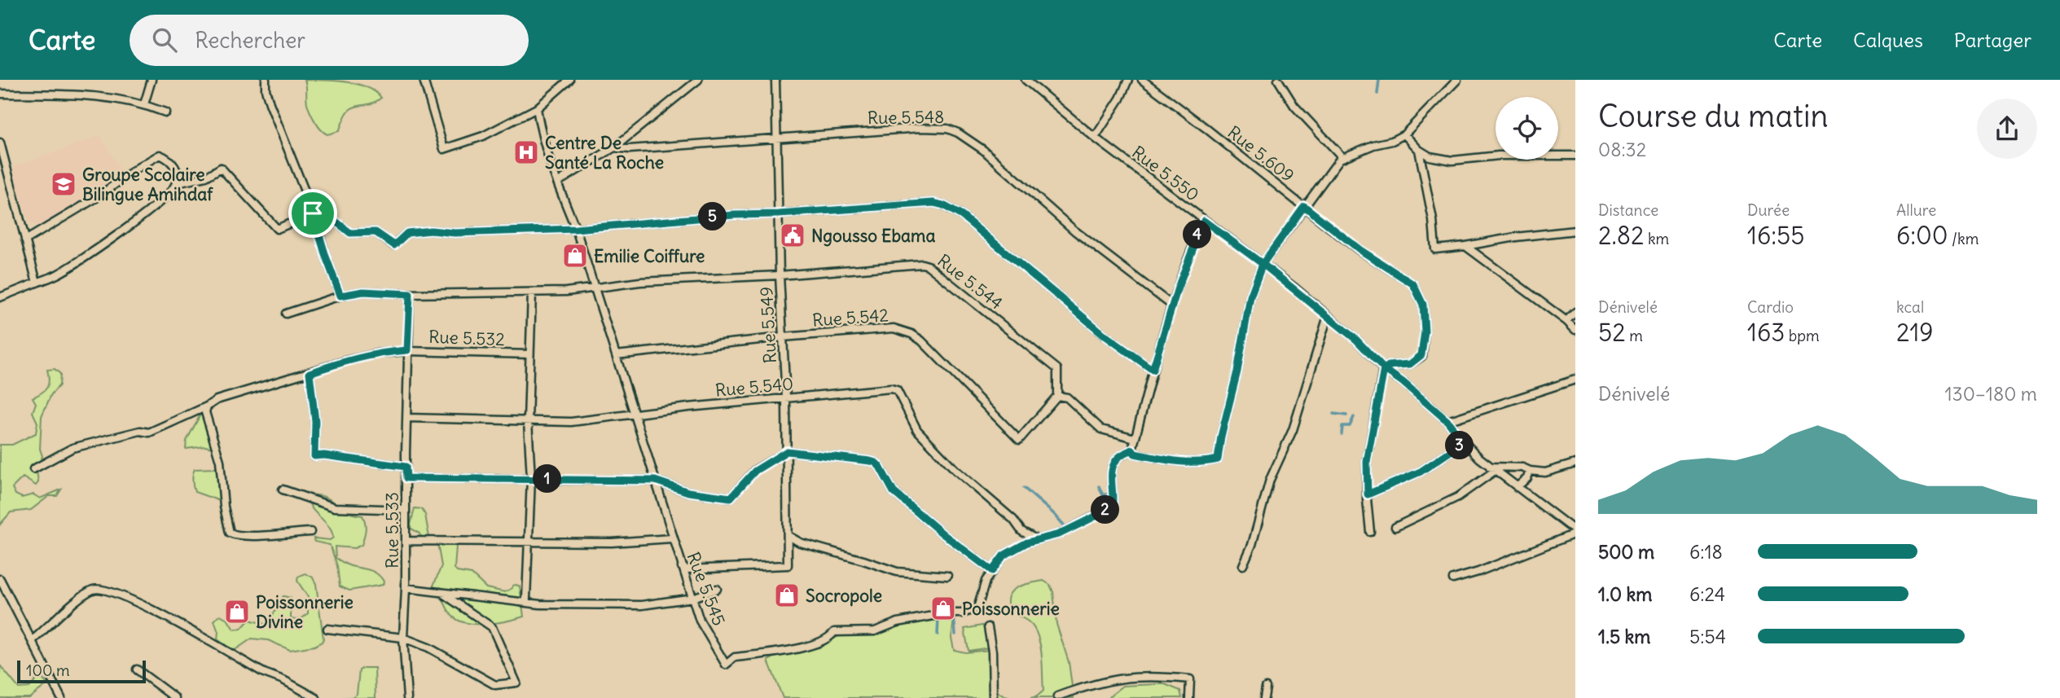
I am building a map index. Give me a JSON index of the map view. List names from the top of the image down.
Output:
{
  "streets": {
    "street": [
      "Rue 5.548",
      "Rue 5.609",
      "Rue 5.550",
      "Rue 5.544",
      "Rue 5.542",
      "Rue 5.549",
      "Rue 5.532",
      "Rue 5.540",
      "Rue 5.533",
      "Rue 5.545"
    ]
  },
  "crossings": [
    ["Rue 5.548", "Rue 5.549"],
    ["Rue 5.609", "Rue 5.550"],
    ["Rue 5.544", "Rue 5.542"],
    ["Rue 5.544", "Rue 5.549"],
    ["Rue 5.544", "Rue 5.533"],
    ["Rue 5.544", "Rue 5.545"],
    ["Rue 5.542", "Rue 5.549"],
    ["Rue 5.542", "Rue 5.545"],
    ["Rue 5.549", "Rue 5.540"],
    ["Rue 5.549", "Rue 5.545"],
    ["Rue 5.532", "Rue 5.533"],
    ["Rue 5.540", "Rue 5.533"],
    ["Rue 5.540", "Rue 5.545"]
  ],
  "places": {
    "hospital": ["Centre De Santé La Roche"],
    "school or university": ["Groupe Scolaire Bilingue Amihdaf"],
    "public building": ["Ngousso Ebama"],
    "shop": [
      "Emilie Coiffure",
      "Socropole",
      "Poissonnerie",
      "Poissonnerie Divine"
    ]
  },
  "scale_bar": "100 m",
  "page": {
    "header": "Carte",
    "search": "Rechercher",
    "nav": ["Carte", "Calques", "Partager"],
    "heading": ["Course du matin", "08:32"],
    "stats": [
      ["Distance", "2.82 km"],
      ["Durée", "16:55"],
      ["Allure", "6:00 /km"],
      ["Dénivelé", "52 m"],
      ["Cardio", "163 bpm"],
      ["kcal", "219"]
    ],
    "pins": [
      "5",
      "4",
      "3",
      "1",
      "2"
    ],
    "chart": ["Dénivelé", "130–180 m"],
    "list": [
      {
        "name": "500 m",
        "note": "6:18"
      },
      {
        "name": "1.0 km",
        "note": "6:24"
      },
      {
        "name": "1.5 km",
        "note": "5:54"
      }
    ],
    "scale": "100 m"
  }
}
